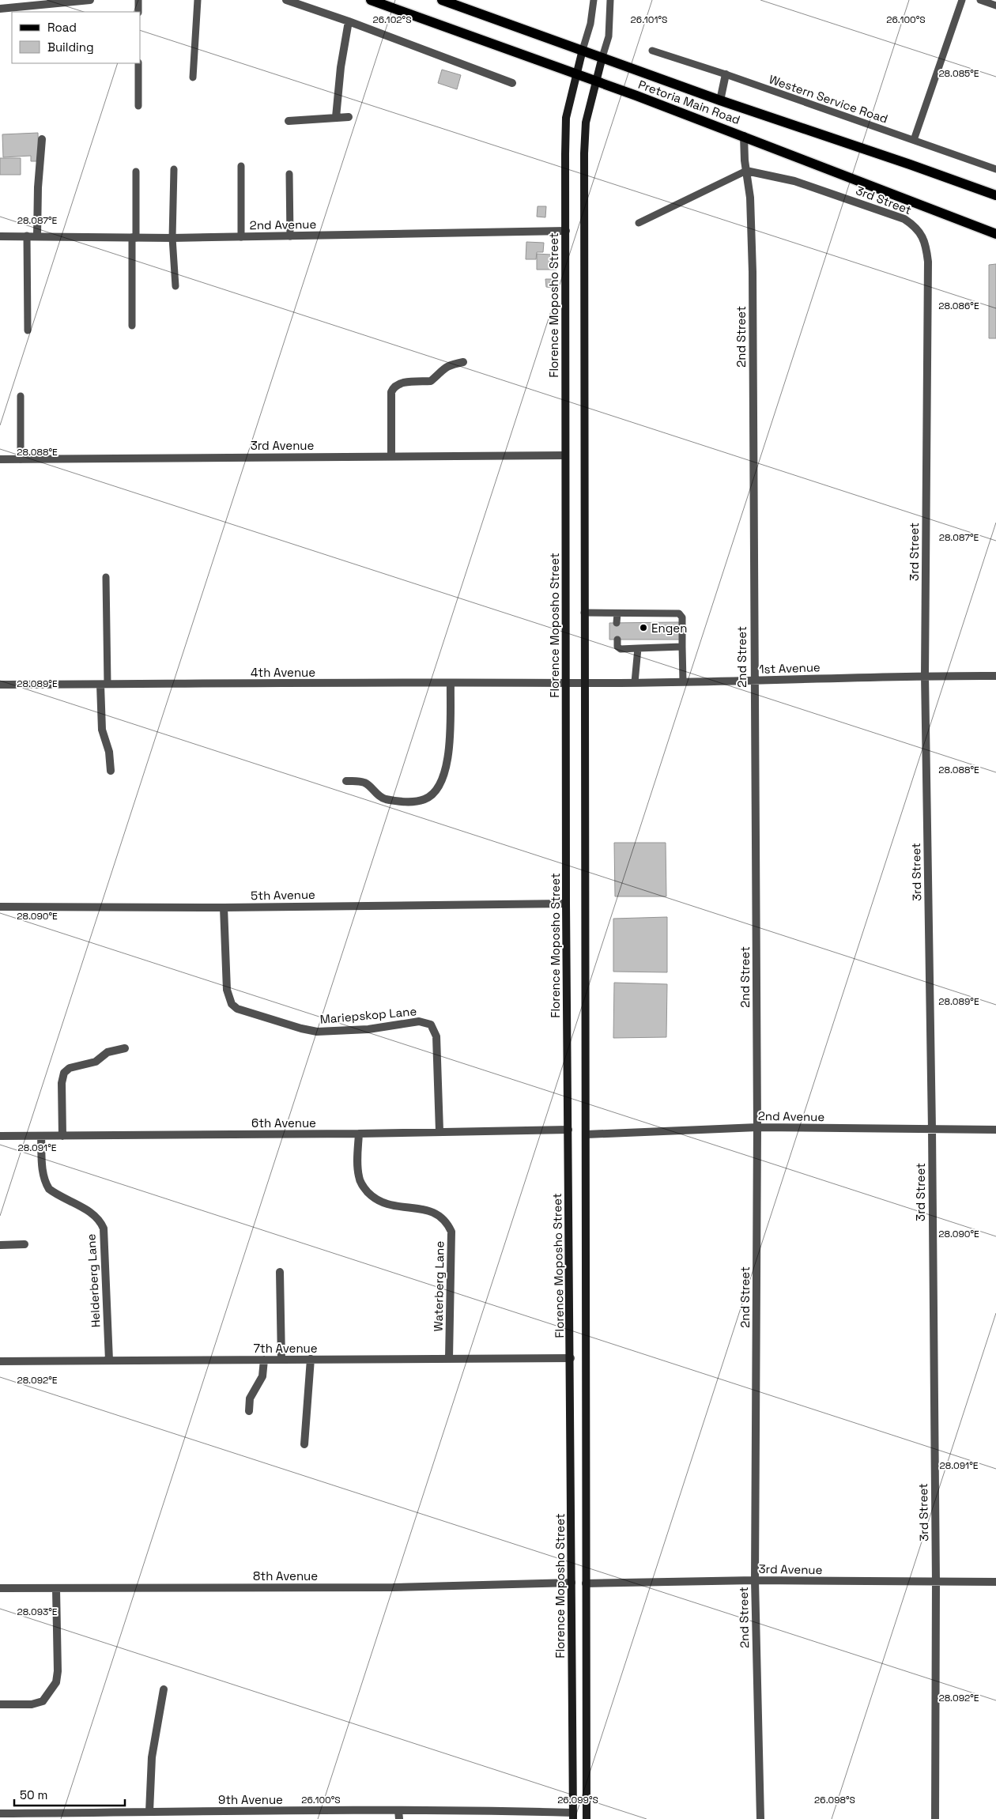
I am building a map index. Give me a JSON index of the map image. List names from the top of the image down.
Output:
{
  "streets": {
    "main road": ["Pretoria Main Road"],
    "street": [
      "3rd Street",
      "2nd Avenue",
      "Florence Moposho Street",
      "2nd Street",
      "3rd Avenue",
      "1st Avenue",
      "4th Avenue",
      "5th Avenue",
      "Mariepskop Lane",
      "6th Avenue",
      "Helderberg Lane",
      "Waterberg Lane",
      "7th Avenue",
      "8th Avenue",
      "9th Avenue"
    ],
    "lane": ["Western Service Road"]
  },
  "crossings": [
    ["Pretoria Main Road", "Florence Moposho Street"],
    ["Pretoria Main Road", "2nd Street"],
    ["3rd Street", "2nd Avenue"],
    ["3rd Street", "2nd Street"],
    ["3rd Street", "3rd Avenue"],
    ["3rd Street", "1st Avenue"],
    ["2nd Avenue", "Florence Moposho Street"],
    ["2nd Avenue", "2nd Street"],
    ["Florence Moposho Street", "3rd Avenue"],
    ["Florence Moposho Street", "1st Avenue"],
    ["Florence Moposho Street", "4th Avenue"],
    ["Florence Moposho Street", "5th Avenue"],
    ["Florence Moposho Street", "6th Avenue"],
    ["Florence Moposho Street", "7th Avenue"],
    ["Florence Moposho Street", "8th Avenue"],
    ["Florence Moposho Street", "9th Avenue"],
    ["2nd Street", "3rd Avenue"],
    ["2nd Street", "1st Avenue"],
    ["1st Avenue", "4th Avenue"],
    ["5th Avenue", "Mariepskop Lane"],
    ["Mariepskop Lane", "6th Avenue"],
    ["6th Avenue", "Helderberg Lane"],
    ["6th Avenue", "Waterberg Lane"],
    ["Helderberg Lane", "7th Avenue"],
    ["Waterberg Lane", "7th Avenue"]
  ],
  "places": ["Engen"],
  "legend": ["Road", "Building"],
  "scale_bar": "50 m",
  "coordinates": [
    "26.102°S",
    "26.101°S",
    "26.100°S",
    "28.085°E",
    "28.087°E",
    "28.086°E",
    "28.088°E",
    "28.089°E",
    "28.090°E",
    "28.091°E",
    "28.092°E",
    "28.093°E",
    "26.099°S",
    "26.098°S"
  ]
}
